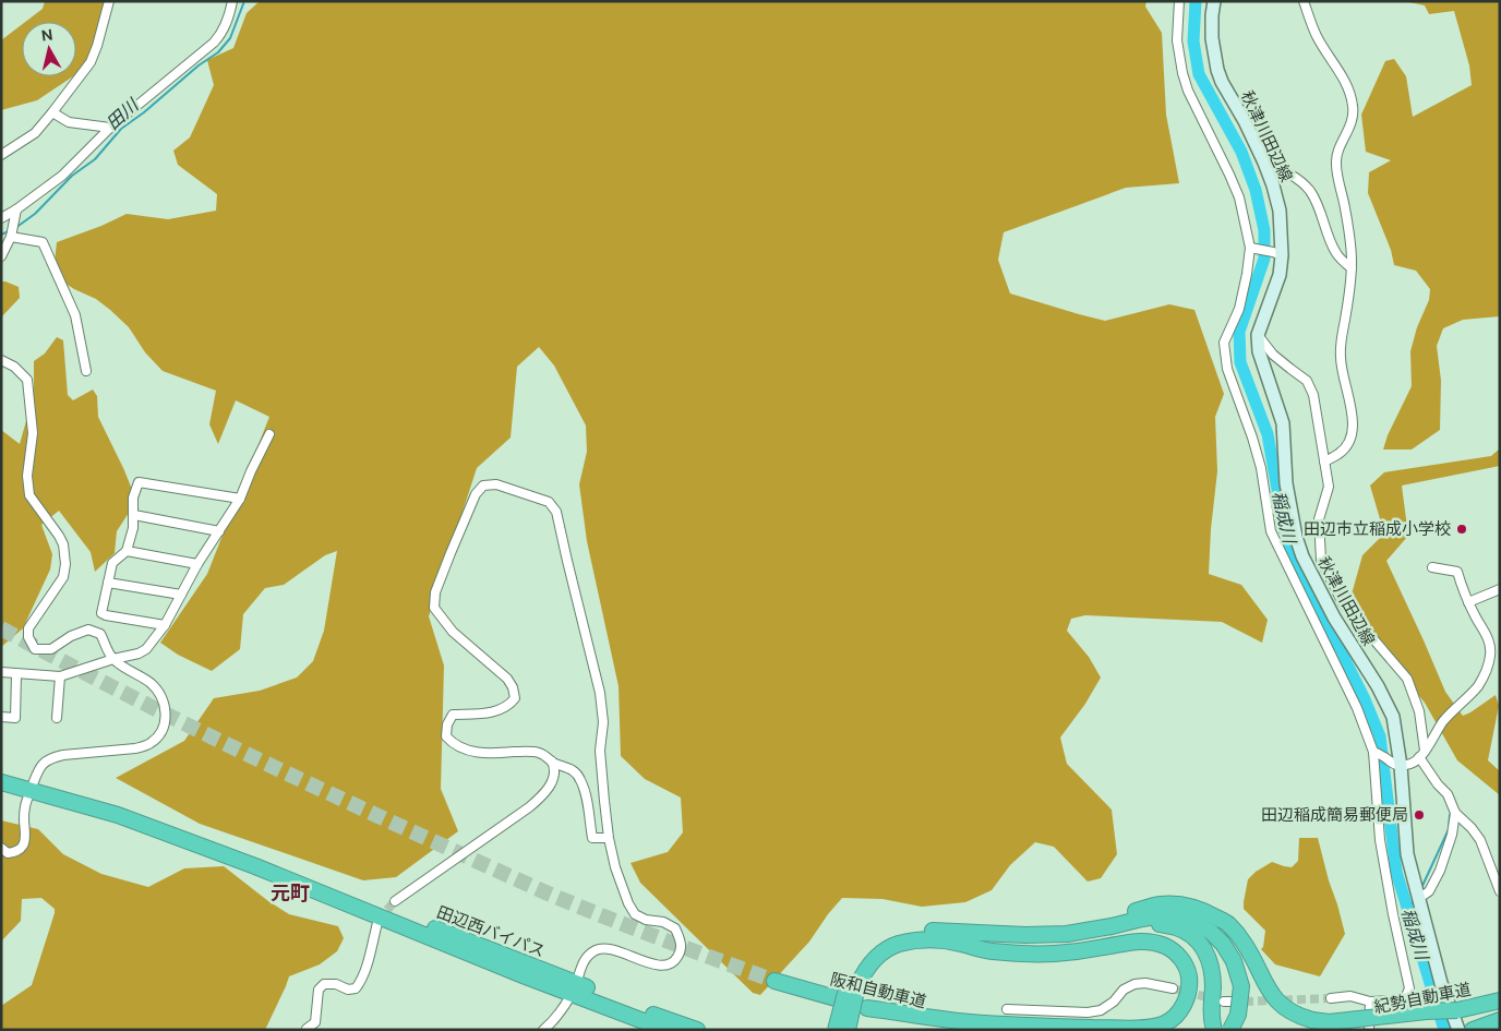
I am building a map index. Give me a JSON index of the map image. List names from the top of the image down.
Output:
{
  "streets": {
    "highway": ["田辺西バイパス", "阪和自動車道", "紀勢自動車道"],
    "main road": ["秋津川田辺線"]
  },
  "districts": ["元町"],
  "water": ["田川", "稲成川"],
  "places": ["田辺市立稲成小学校", "田辺稲成簡易郵便局"],
  "north": "top"
}
